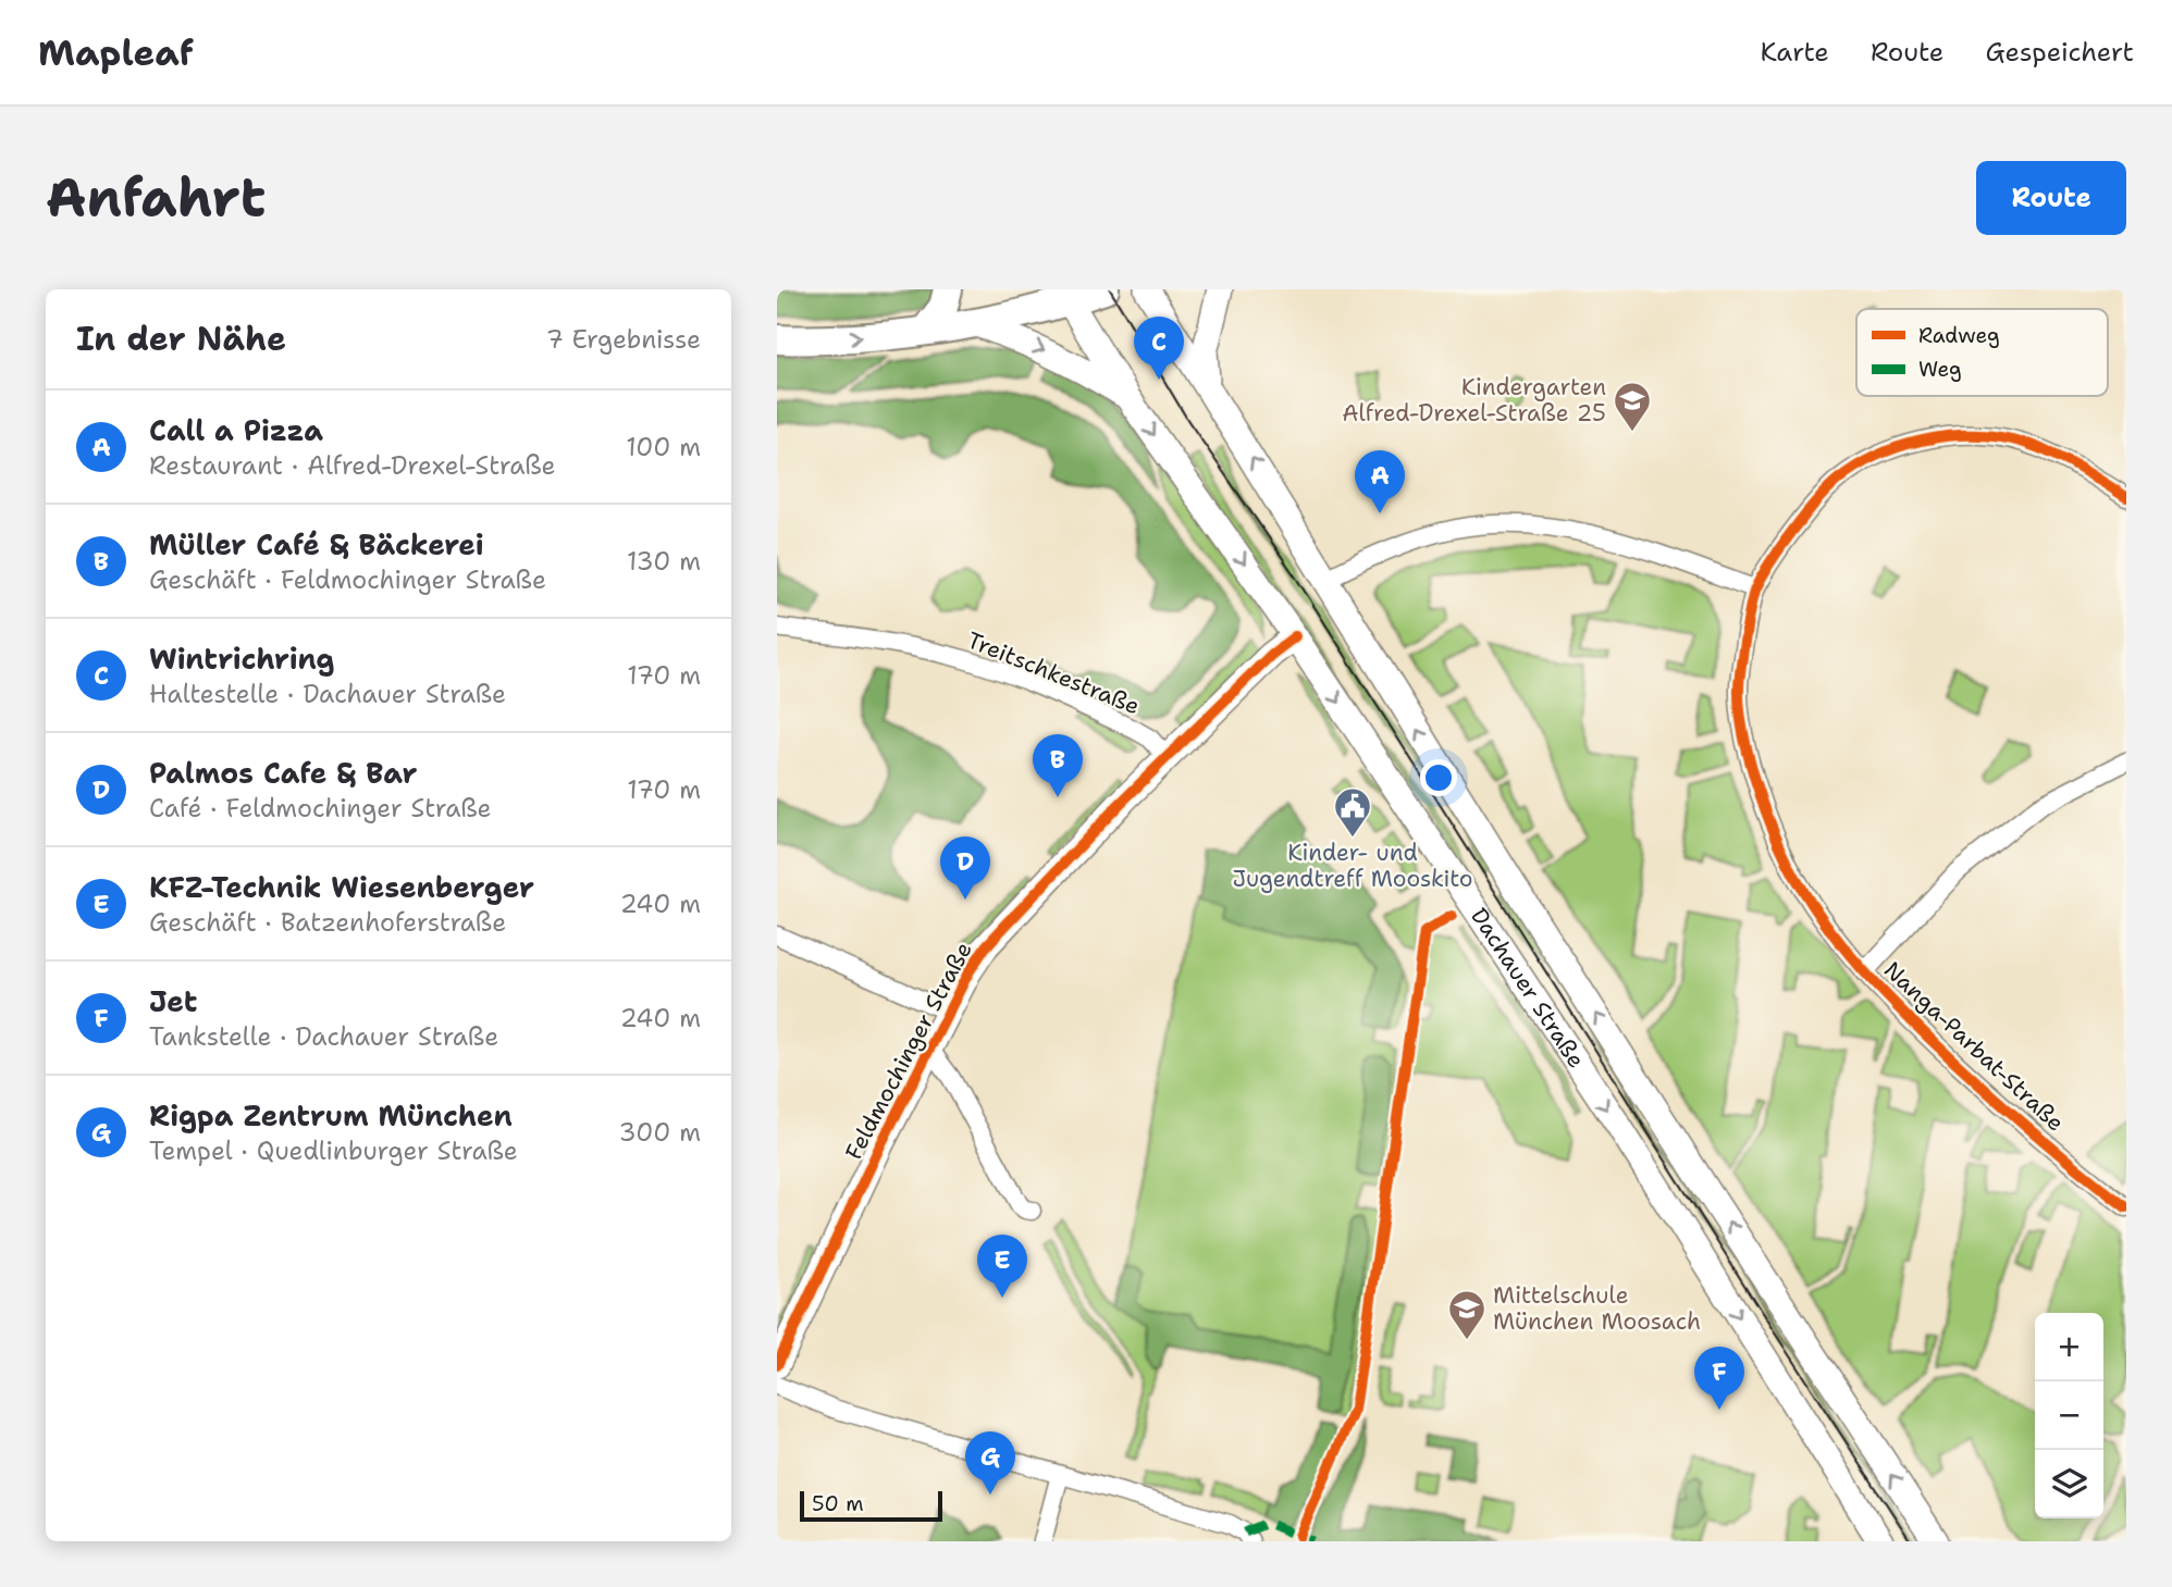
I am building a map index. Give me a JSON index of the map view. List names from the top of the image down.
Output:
{
  "streets": {
    "main road": ["Dachauer Straße", "Feldmochinger Straße"],
    "street": ["Treitschkestraße", "Nanga-Parbat-Straße"]
  },
  "crossings": [
    ["Treitschkestraße", "Feldmochinger Straße"],
    ["Dachauer Straße", "Feldmochinger Straße"]
  ],
  "places": {
    "school or university": ["Kindergarten Alfred-Drexel-Straße 25", "Mittelschule München Moosach"],
    "public building": ["Kinder- und Jugendtreff Mooskito"]
  },
  "legend": ["Radweg", "Weg"],
  "scale_bar": "50 m",
  "page": {
    "header": "Mapleaf",
    "nav": ["Karte", "Route", "Gespeichert"],
    "buttons": "Route",
    "title": "Anfahrt",
    "heading": ["In der Nähe", "7 Ergebnisse"],
    "pins": [
      "C",
      "A",
      "B",
      "D",
      "E",
      "F",
      "G"
    ],
    "list": [
      {
        "mark": "A",
        "name": "Call a Pizza",
        "note": "Restaurant · Alfred-Drexel-Straße",
        "value": "100 m"
      },
      {
        "mark": "B",
        "name": "Müller Café & Bäckerei",
        "note": "Geschäft · Feldmochinger Straße",
        "value": "130 m"
      },
      {
        "mark": "C",
        "name": "Wintrichring",
        "note": "Haltestelle · Dachauer Straße",
        "value": "170 m"
      },
      {
        "mark": "D",
        "name": "Palmos Cafe & Bar",
        "note": "Café · Feldmochinger Straße",
        "value": "170 m"
      },
      {
        "mark": "E",
        "name": "KFZ-Technik Wiesenberger",
        "note": "Geschäft · Batzenhoferstraße",
        "value": "240 m"
      },
      {
        "mark": "F",
        "name": "Jet",
        "note": "Tankstelle · Dachauer Straße",
        "value": "240 m"
      },
      {
        "mark": "G",
        "name": "Rigpa Zentrum München",
        "note": "Tempel · Quedlinburger Straße",
        "value": "300 m"
      }
    ],
    "map_buttons": ["+", "−"],
    "scale": "50 m"
  }
}
